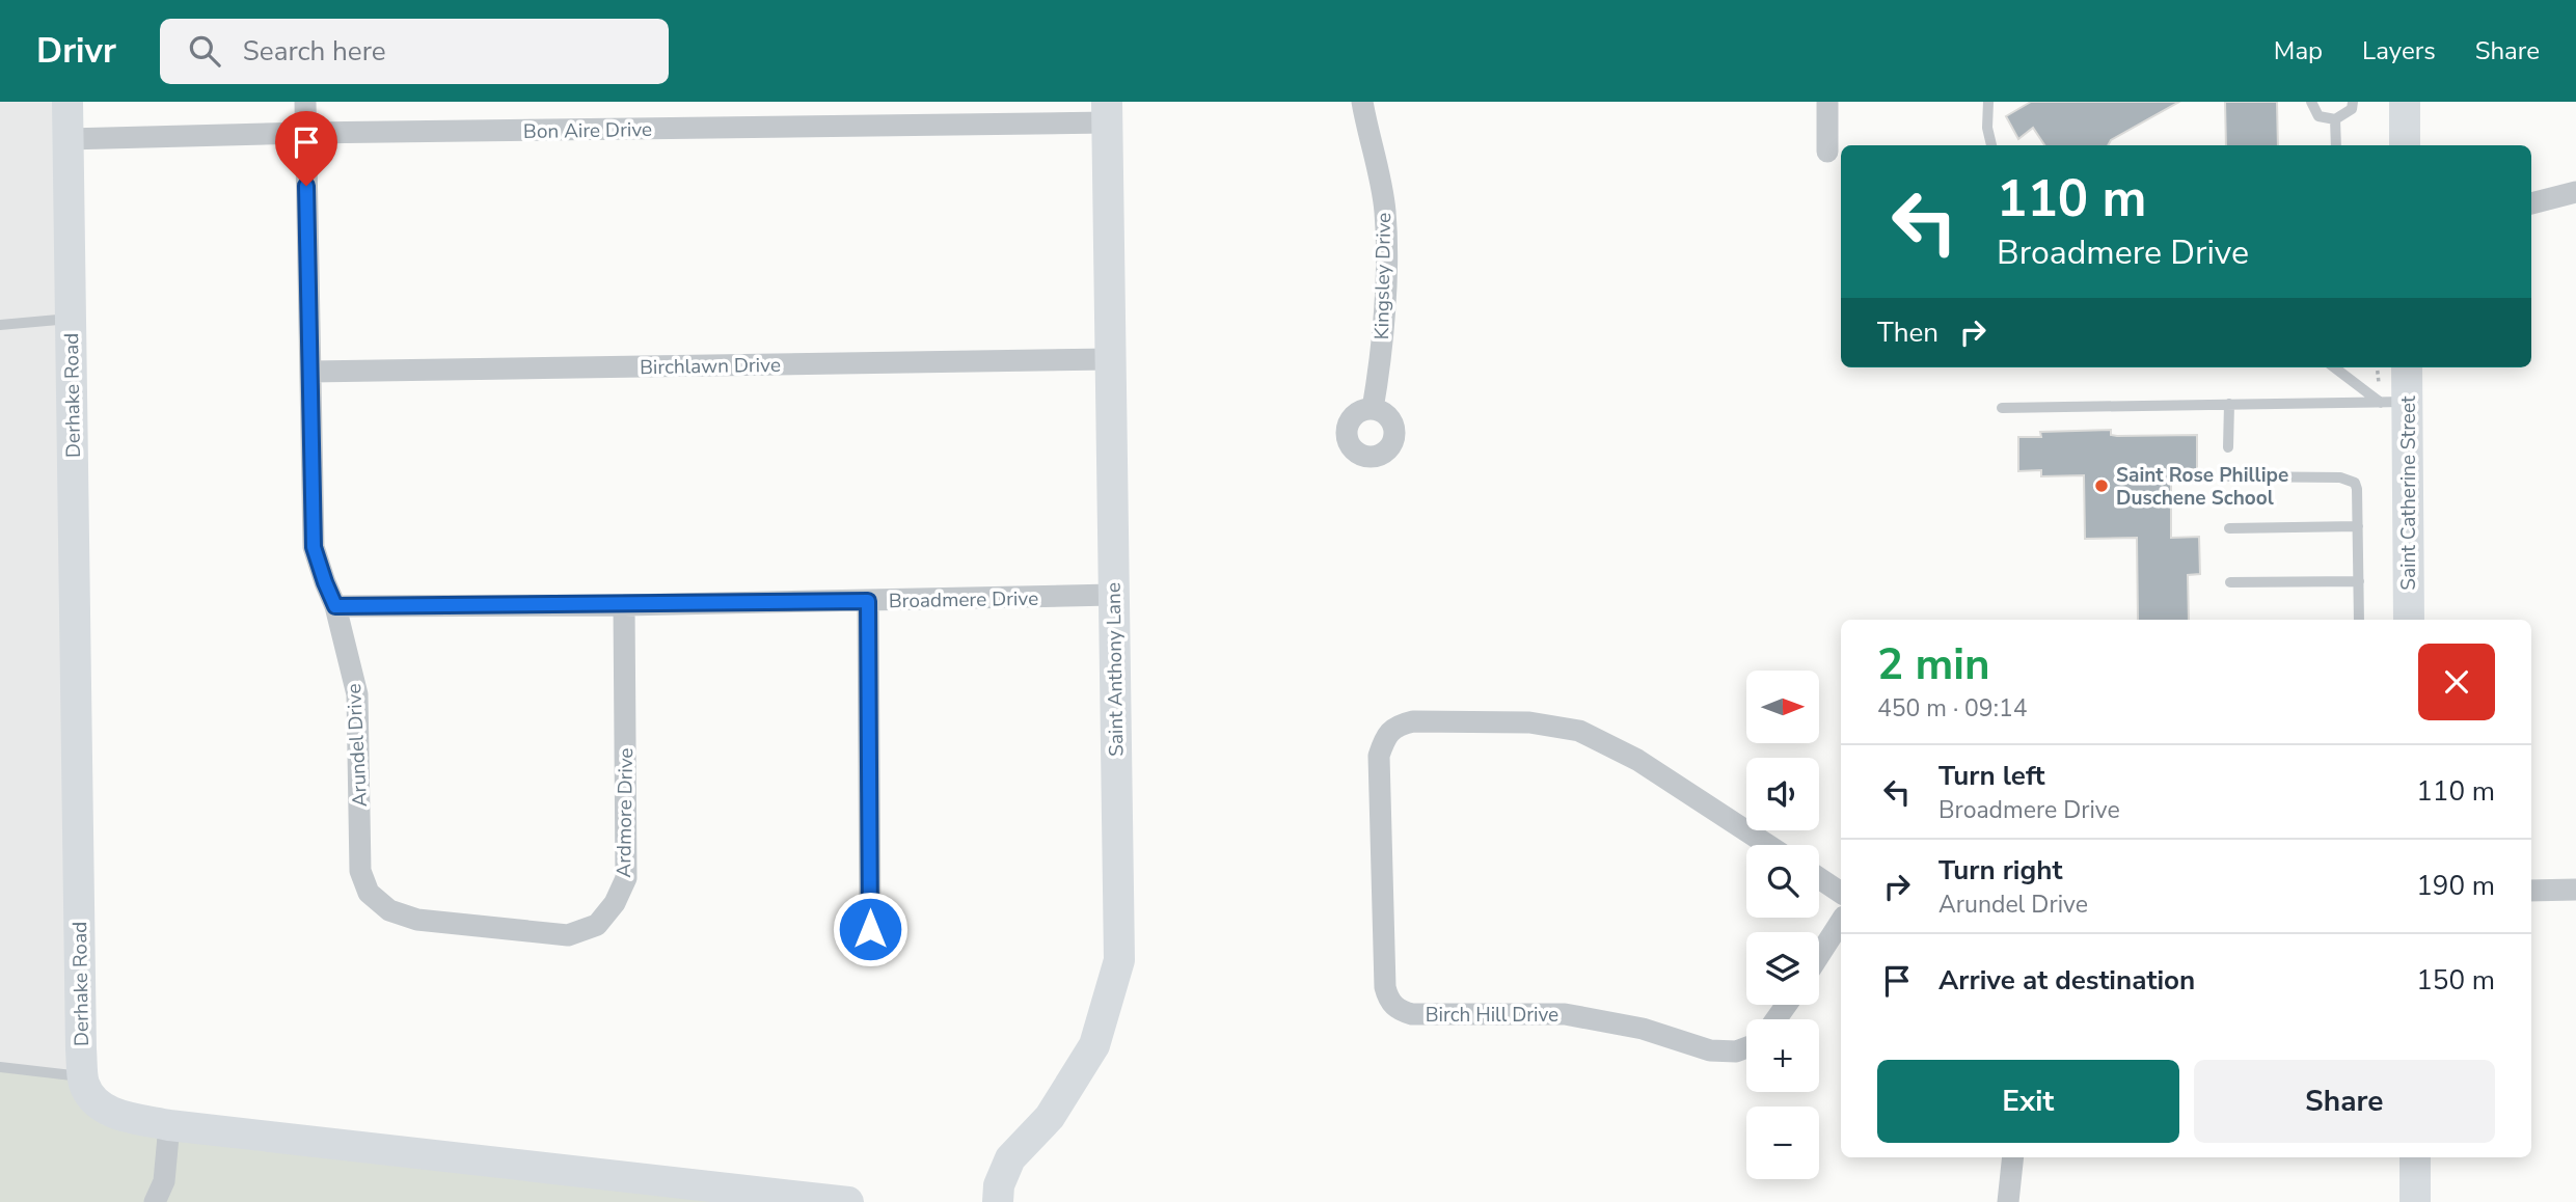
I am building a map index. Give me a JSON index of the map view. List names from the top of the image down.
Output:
{
  "streets": {
    "street": [
      "Bon Aire Drive",
      "Kingsley Drive",
      "Birchlawn Drive",
      "Derhake Road",
      "Saint Catherine Street",
      "Broadmere Drive",
      "Saint Anthony Lane",
      "Arundel Drive",
      "Ardmore Drive",
      "Birch Hill Drive"
    ]
  },
  "crossings": [
    ["Bon Aire Drive", "Derhake Road"],
    ["Bon Aire Drive", "Saint Anthony Lane"],
    ["Bon Aire Drive", "Arundel Drive"],
    ["Birchlawn Drive", "Saint Anthony Lane"],
    ["Birchlawn Drive", "Arundel Drive"],
    ["Broadmere Drive", "Saint Anthony Lane"],
    ["Broadmere Drive", "Arundel Drive"],
    ["Broadmere Drive", "Ardmore Drive"],
    ["Arundel Drive", "Ardmore Drive"]
  ],
  "places": ["Saint Rose Phillipe Duschene School"],
  "north": "right",
  "page": {
    "header": "Drivr",
    "search": "Search here",
    "nav": ["Map", "Layers", "Share"],
    "turn": ["110 m", "Broadmere Drive"],
    "then": "Then",
    "heading": ["2 min", "450 m · 09:14"],
    "map_buttons": ["+", "−"],
    "list": [
      {
        "name": "Turn left",
        "note": "Broadmere Drive",
        "value": "110 m"
      },
      {
        "name": "Turn right",
        "note": "Arundel Drive",
        "value": "190 m"
      },
      {
        "name": "Arrive at destination",
        "value": "150 m"
      }
    ],
    "buttons": ["Exit", "Share"]
  }
}
